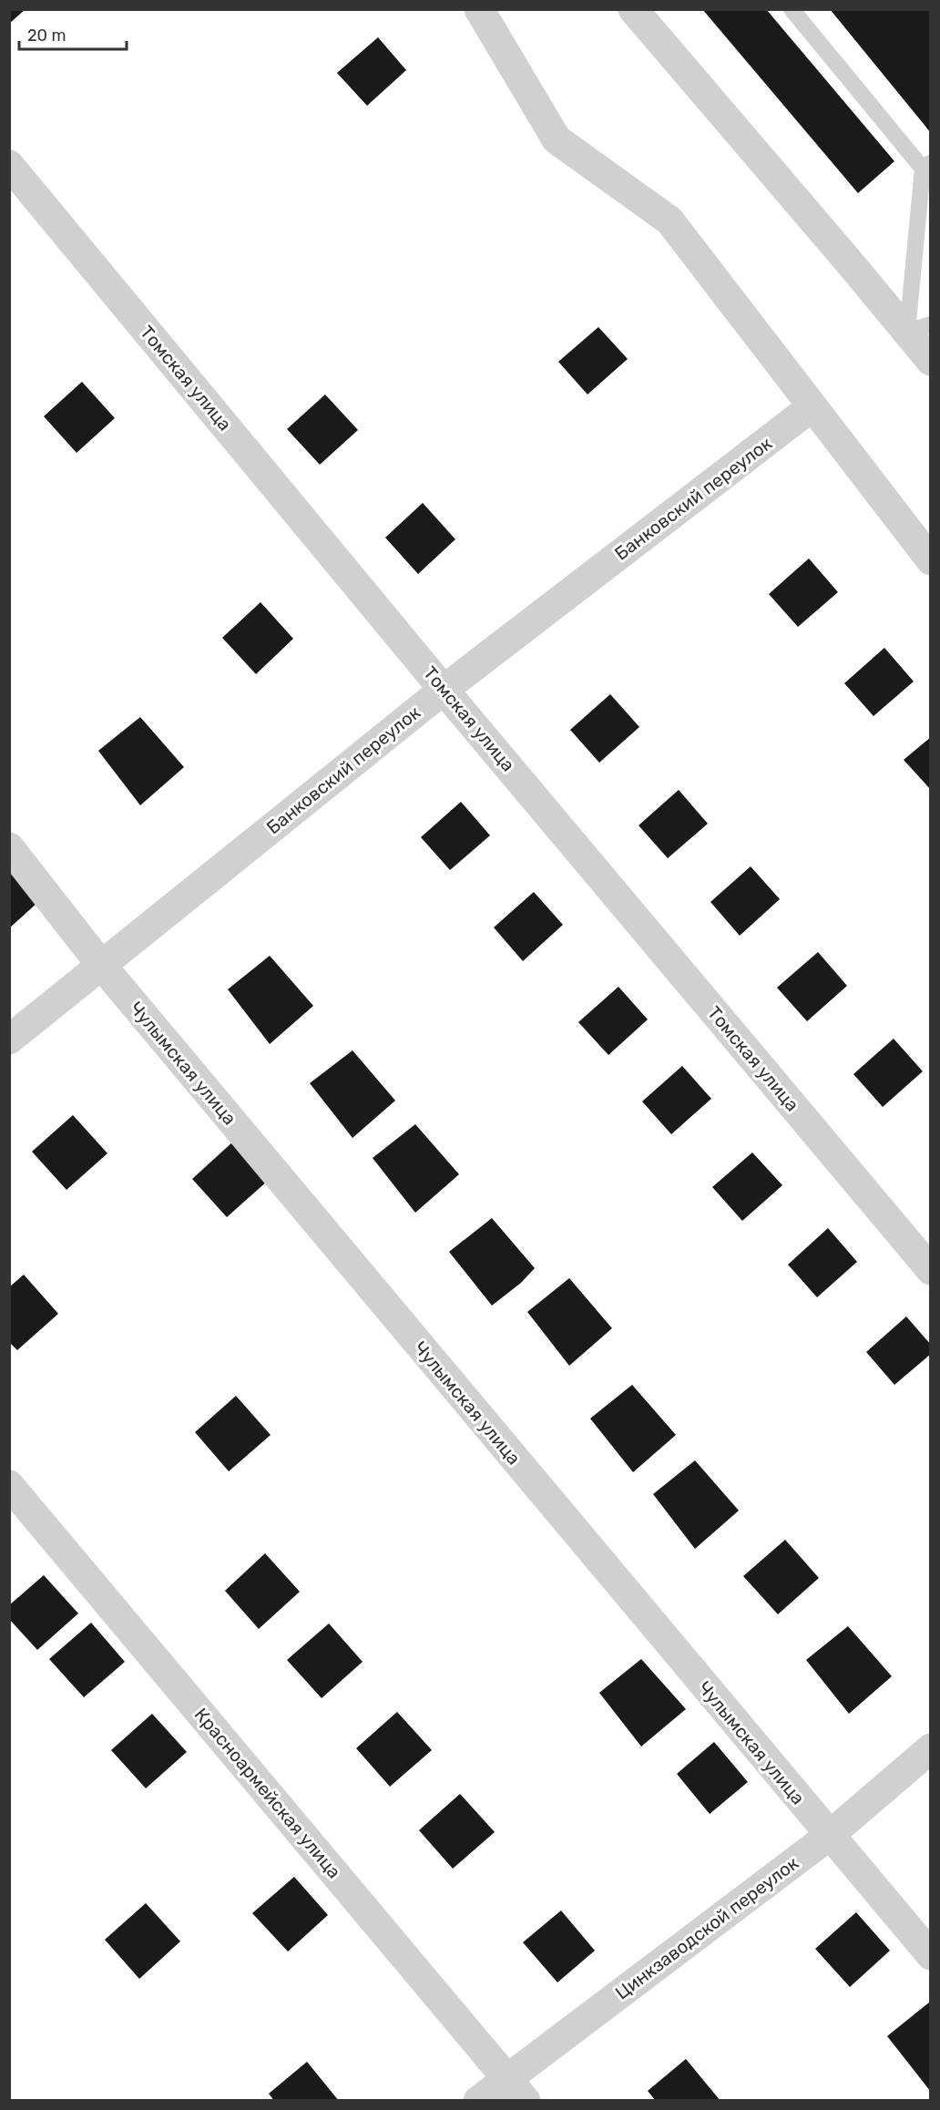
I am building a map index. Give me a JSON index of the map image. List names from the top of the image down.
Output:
{
  "streets": {
    "street": [
      "Томская улица",
      "Банковский переулок",
      "Чулымская улица",
      "Красноармейская улица",
      "Цинкзаводской переулок"
    ]
  },
  "crossings": [
    ["Томская улица", "Банковский переулок"],
    ["Банковский переулок", "Чулымская улица"],
    ["Чулымская улица", "Цинкзаводской переулок"],
    ["Красноармейская улица", "Цинкзаводской переулок"]
  ],
  "scale_bar": "20 m"
}
